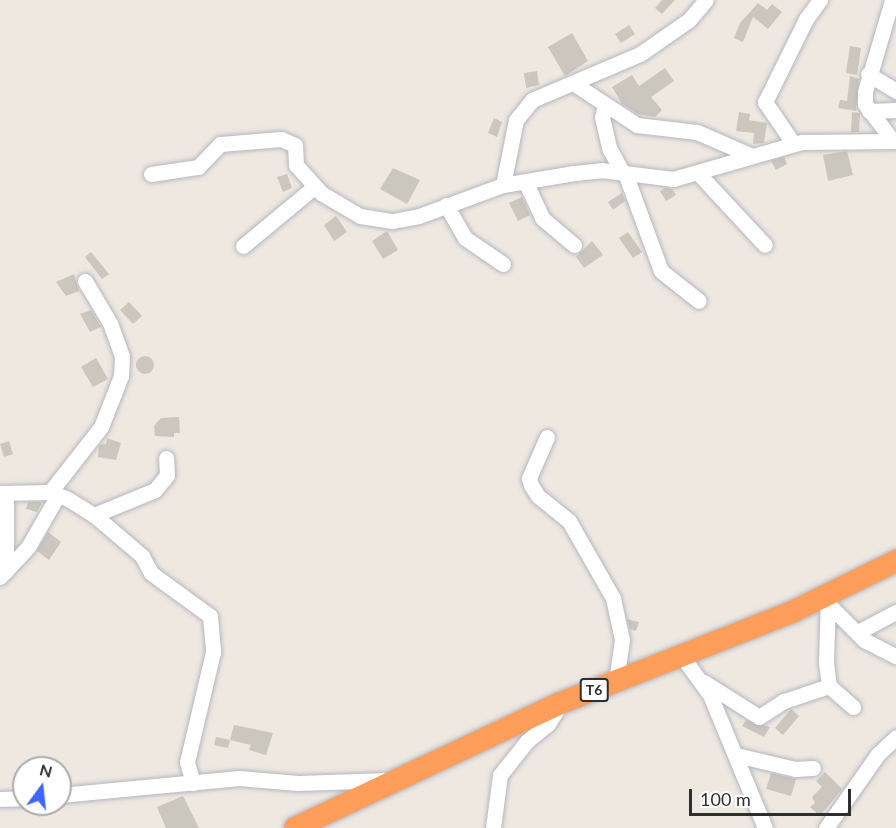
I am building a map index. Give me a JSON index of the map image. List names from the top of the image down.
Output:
{
  "streets": {
    "highway": ["T6"]
  },
  "scale_bar": "100 m",
  "north": "top"
}
